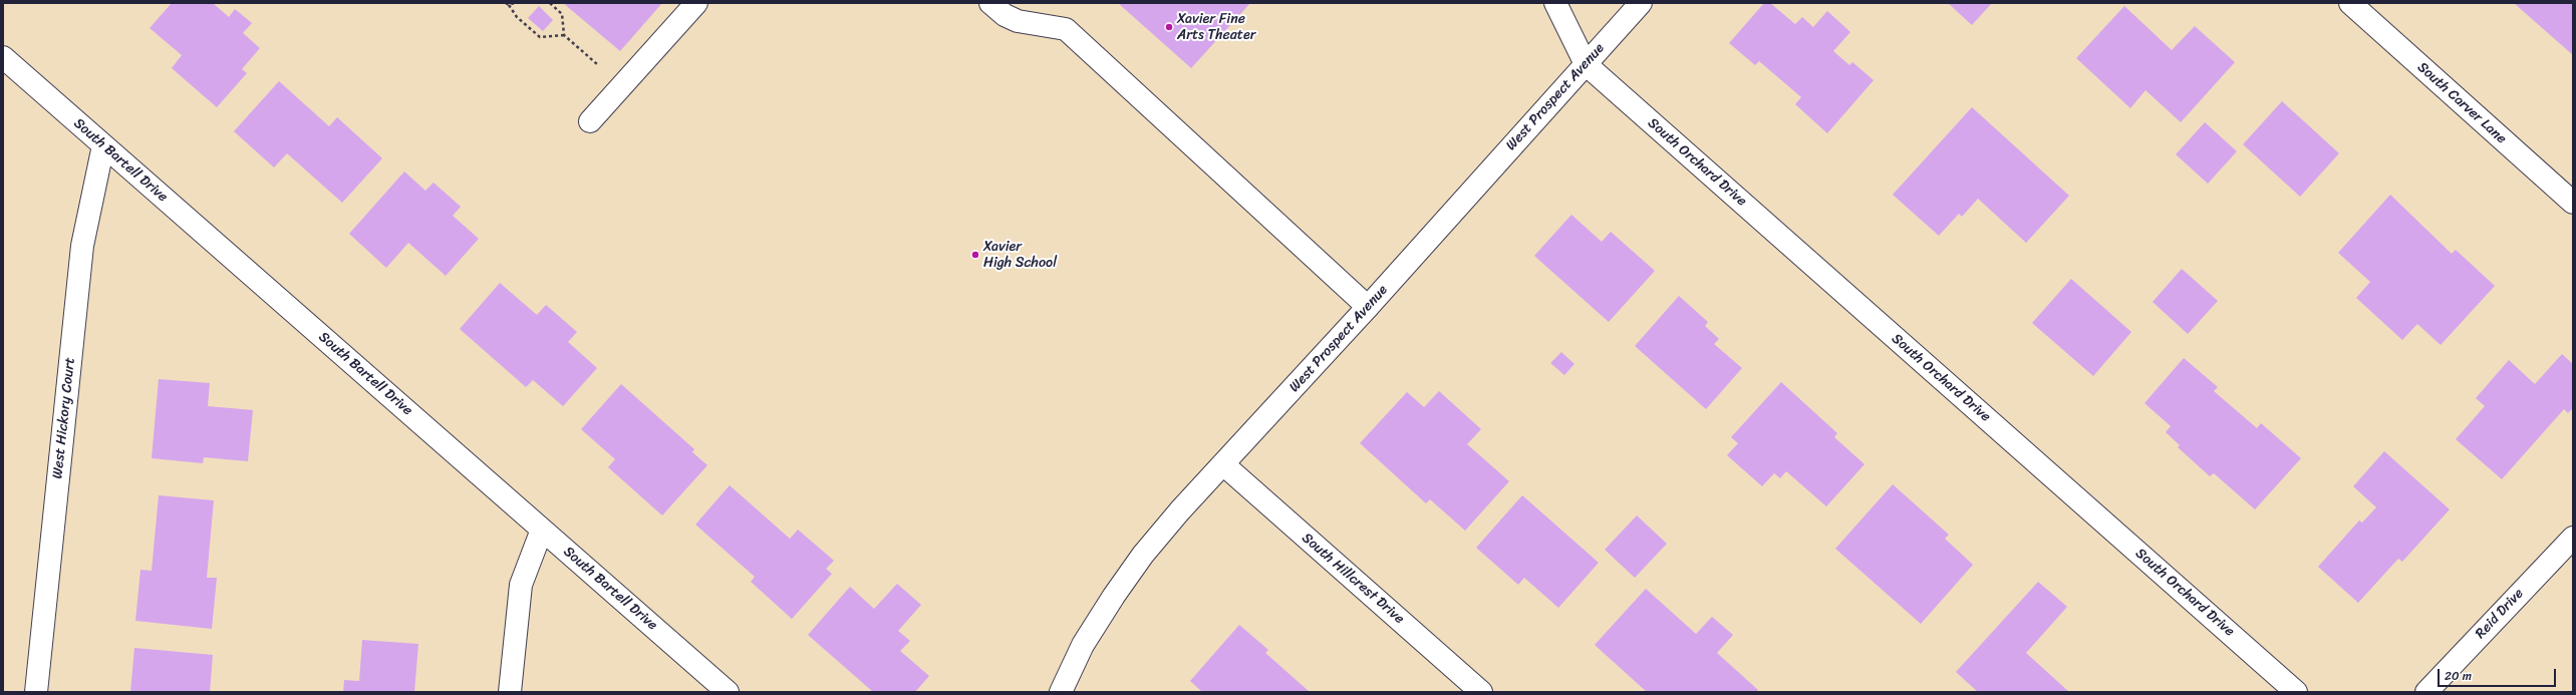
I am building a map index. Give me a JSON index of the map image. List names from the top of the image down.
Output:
{
  "streets": {
    "street": [
      "West Prospect Avenue",
      "South Carver Lane",
      "South Bartell Drive",
      "South Orchard Drive",
      "West Hickory Court",
      "South Hillcrest Drive",
      "Reid Drive"
    ]
  },
  "crossings": [
    ["West Prospect Avenue", "South Orchard Drive"],
    ["West Prospect Avenue", "South Hillcrest Drive"],
    ["South Bartell Drive", "West Hickory Court"]
  ],
  "places": ["Xavier Fine Arts Theater", "Xavier High School"],
  "scale_bar": "20 m"
}
